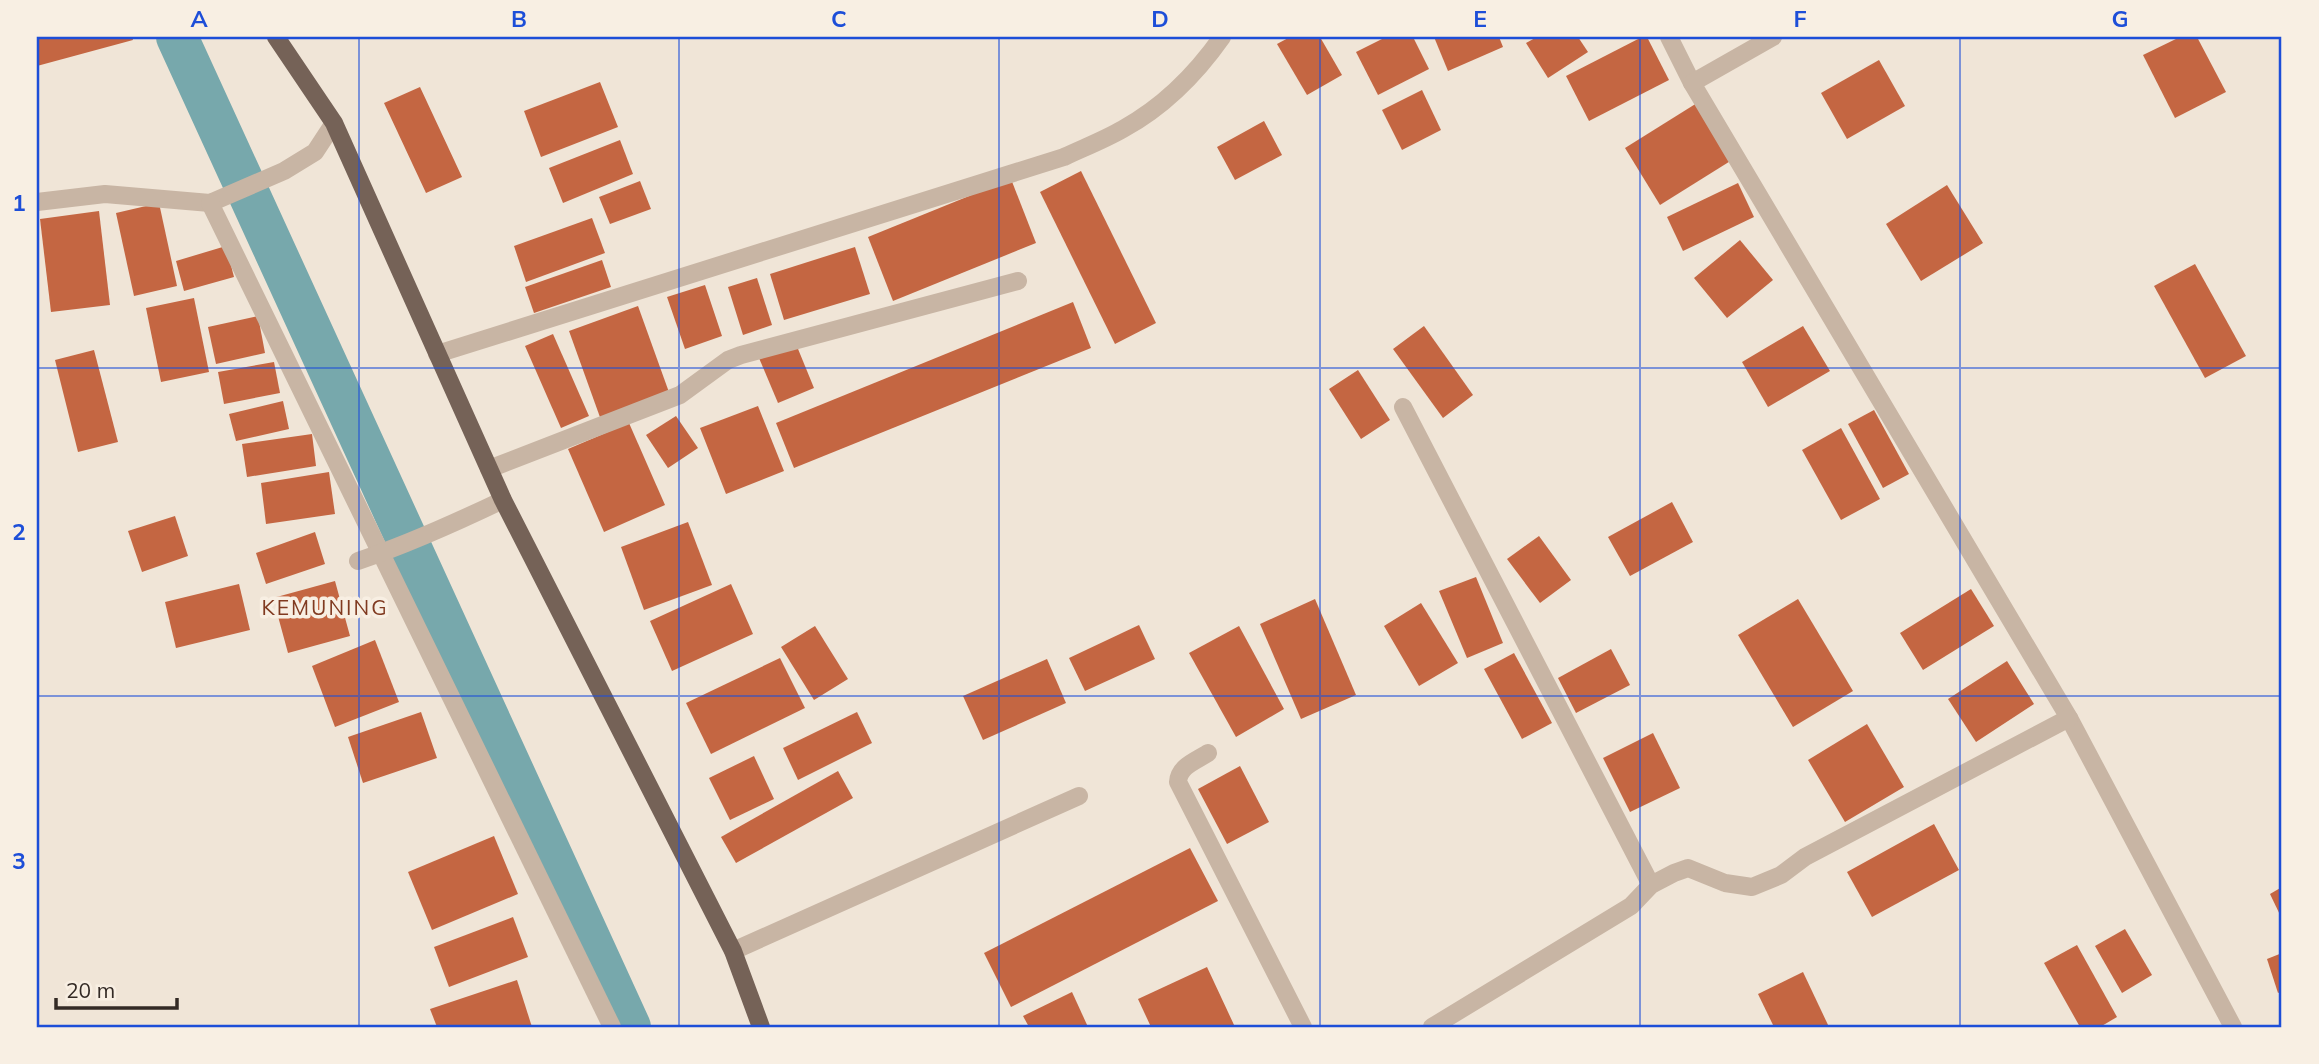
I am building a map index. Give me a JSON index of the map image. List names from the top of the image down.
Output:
{
  "districts": ["KEMUNING"],
  "scale_bar": "20 m",
  "grid": {
    "columns": [
      "A",
      "B",
      "C",
      "D",
      "E",
      "F",
      "G"
    ],
    "rows": ["1", "2", "3"]
  }
}
